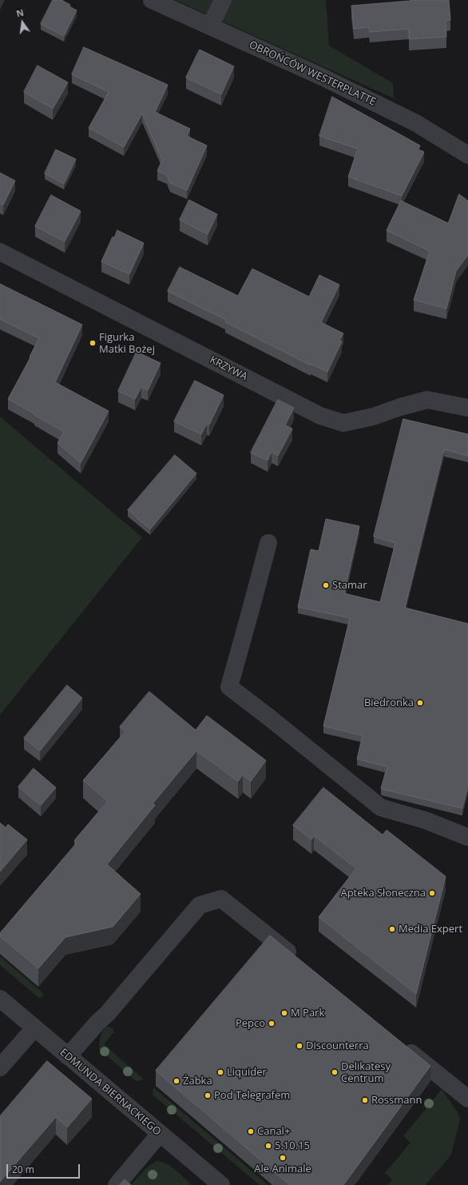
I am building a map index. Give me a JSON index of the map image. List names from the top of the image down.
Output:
{
  "streets": {
    "street": ["OBROŃCÓW WESTERPLATTE", "KRZYWA", "EDMUNDA BIERNACKIEGO"]
  },
  "places": [
    "Figurka Matki Bożej",
    "Stamar",
    "Biedronka",
    "Apteka Słoneczna",
    "Media Expert",
    "M Park",
    "Pepco",
    "Discounterra",
    "Liquider",
    "Delikatesy Centrum",
    "Żabka",
    "Pod Telegrafem",
    "Rossmann",
    "Canal+",
    "5.10.15",
    "Ale Animale"
  ],
  "scale_bar": "20 m",
  "north": "top"
}
